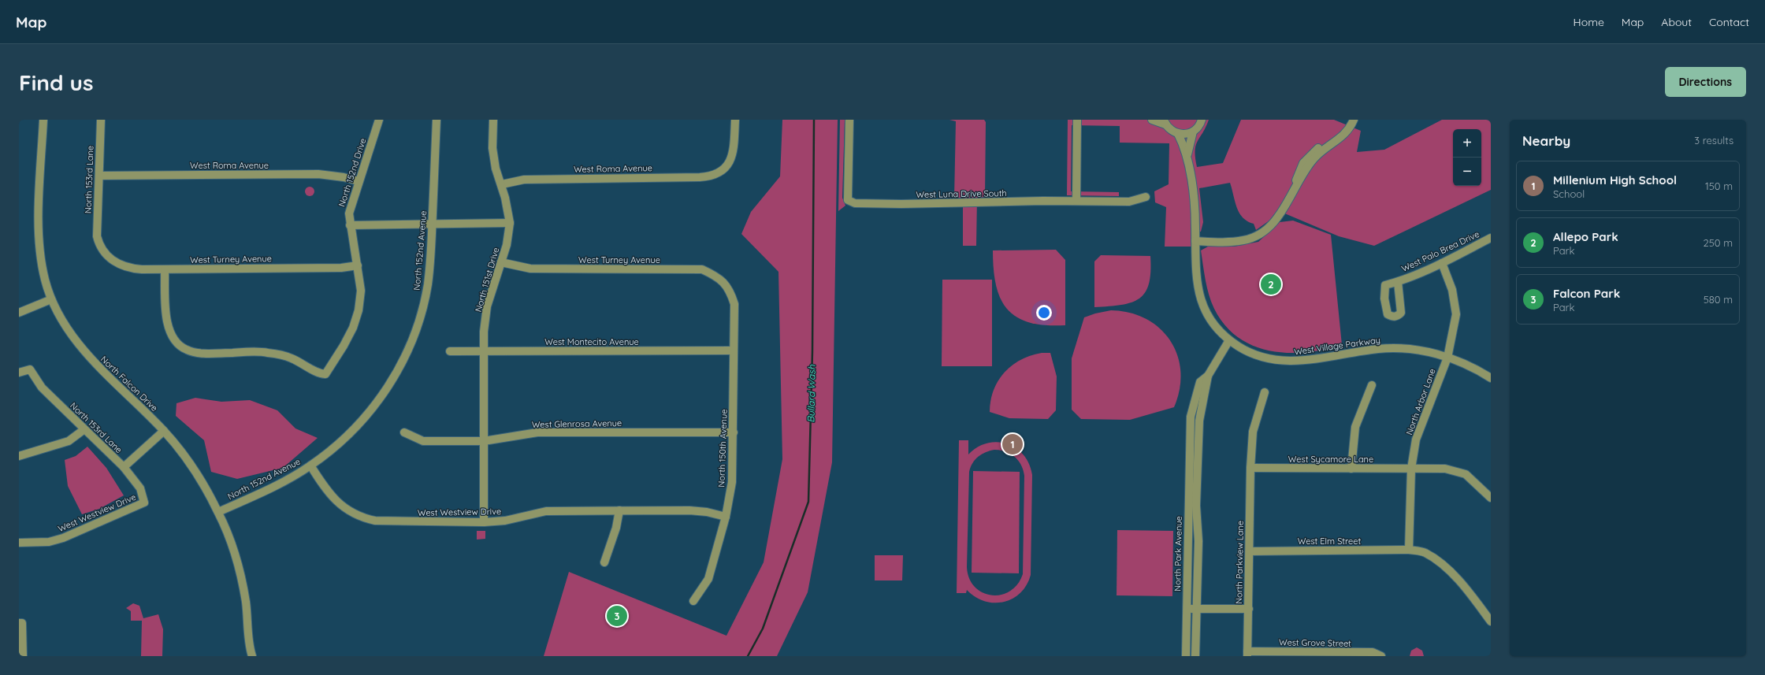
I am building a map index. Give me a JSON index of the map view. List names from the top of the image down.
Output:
{
  "streets": {
    "street": [
      "West Roma Avenue",
      "North 152nd Drive",
      "North 153rd Lane",
      "West Luna Drive South",
      "North 152nd Avenue",
      "West Palo Brea Drive",
      "West Turney Avenue",
      "North 151st Drive",
      "West Montecito Avenue",
      "West Village Parkway",
      "North Falcon Drive",
      "North Arbor Lane",
      "West Glenrosa Avenue",
      "North 150th Avenue",
      "West Sycamore Lane",
      "West Westview Drive",
      "West Elm Street",
      "North Park Avenue",
      "North Parkview Lane",
      "West Grove Street"
    ]
  },
  "crossings": [
    ["West Roma Avenue", "North 152nd Drive"],
    ["West Roma Avenue", "North 153rd Lane"],
    ["West Roma Avenue", "North 151st Drive"],
    ["North 152nd Drive", "West Turney Avenue"],
    ["North 153rd Lane", "West Turney Avenue"],
    ["North 153rd Lane", "West Westview Drive"],
    ["North 152nd Avenue", "North Falcon Drive"],
    ["North 152nd Avenue", "West Westview Drive"],
    ["West Palo Brea Drive", "North Arbor Lane"],
    ["West Turney Avenue", "North 151st Drive"],
    ["West Turney Avenue", "North 150th Avenue"],
    ["North 151st Drive", "West Montecito Avenue"],
    ["North 151st Drive", "West Glenrosa Avenue"],
    ["North 151st Drive", "West Westview Drive"],
    ["West Montecito Avenue", "North 150th Avenue"],
    ["West Village Parkway", "North Arbor Lane"],
    ["West Village Parkway", "North Park Avenue"],
    ["North Arbor Lane", "West Sycamore Lane"],
    ["North Arbor Lane", "West Elm Street"],
    ["West Glenrosa Avenue", "North 150th Avenue"],
    ["North 150th Avenue", "West Westview Drive"],
    ["West Sycamore Lane", "North Parkview Lane"],
    ["West Elm Street", "North Parkview Lane"],
    ["North Parkview Lane", "West Grove Street"]
  ],
  "water": ["Bullard Wash"],
  "page": {
    "header": "Map",
    "nav": [
      "Home",
      "Map",
      "About",
      "Contact"
    ],
    "buttons": "Directions",
    "title": "Find us",
    "heading": ["Nearby", "3 results"],
    "map_buttons": ["+", "−"],
    "list": [
      {
        "mark": "1",
        "name": "Millenium High School",
        "note": "School",
        "value": "150 m"
      },
      {
        "mark": "2",
        "name": "Allepo Park",
        "note": "Park",
        "value": "250 m"
      },
      {
        "mark": "3",
        "name": "Falcon Park",
        "note": "Park",
        "value": "580 m"
      }
    ],
    "pins": ["2", "1", "3"]
  }
}
